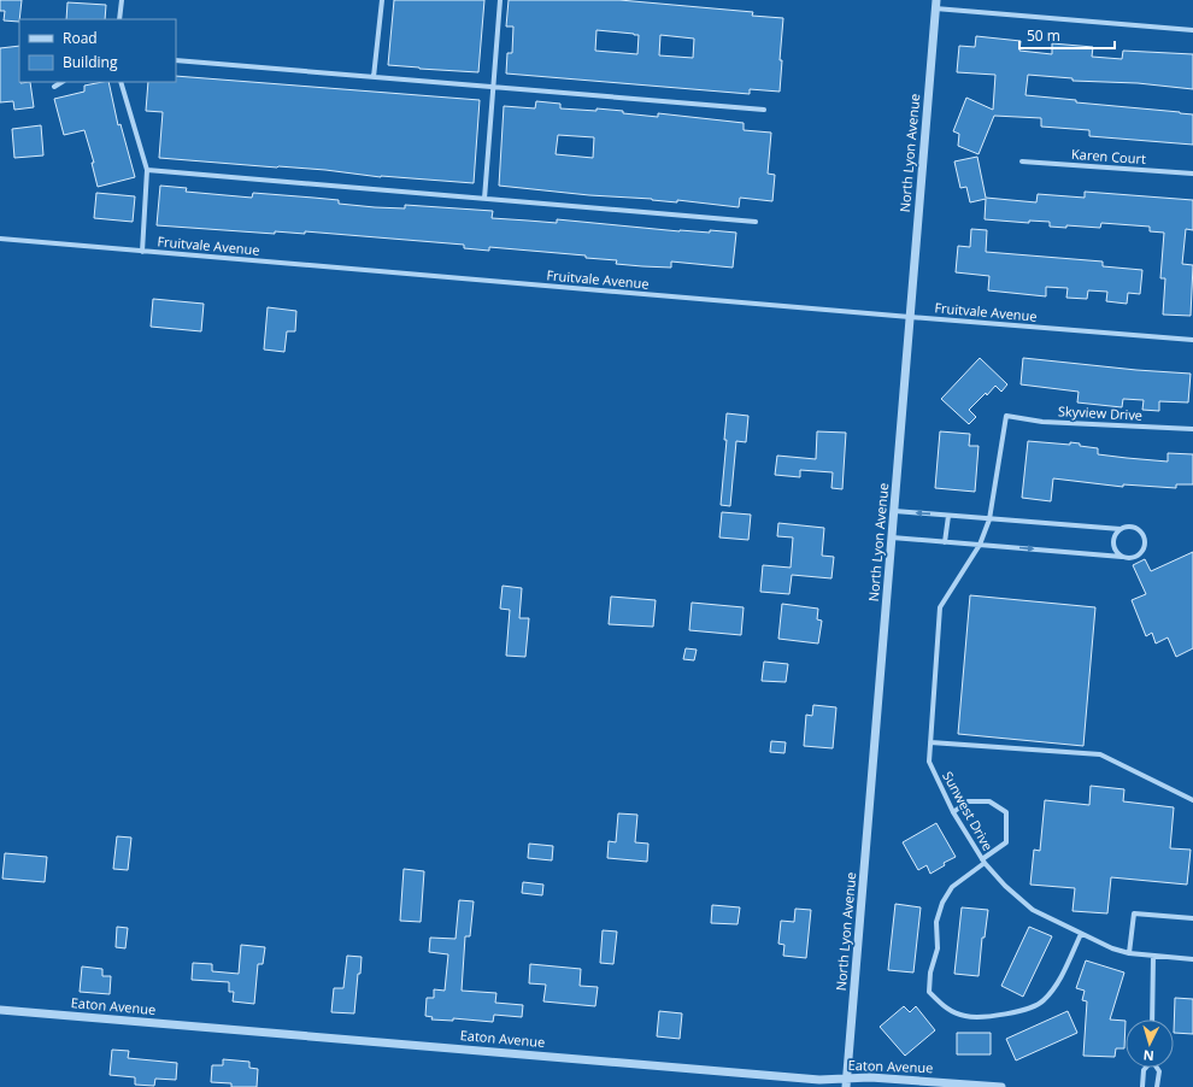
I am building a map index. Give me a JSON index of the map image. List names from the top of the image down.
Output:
{
  "streets": {
    "street": [
      "North Lyon Avenue",
      "Karen Court",
      "Fruitvale Avenue",
      "Skyview Drive",
      "Sunwest Drive",
      "Eaton Avenue"
    ]
  },
  "crossings": [
    ["North Lyon Avenue", "Fruitvale Avenue"],
    ["North Lyon Avenue", "Eaton Avenue"],
    ["Skyview Drive", "Sunwest Drive"]
  ],
  "legend": ["Road", "Building"],
  "scale_bar": "50 m",
  "north": "bottom"
}
